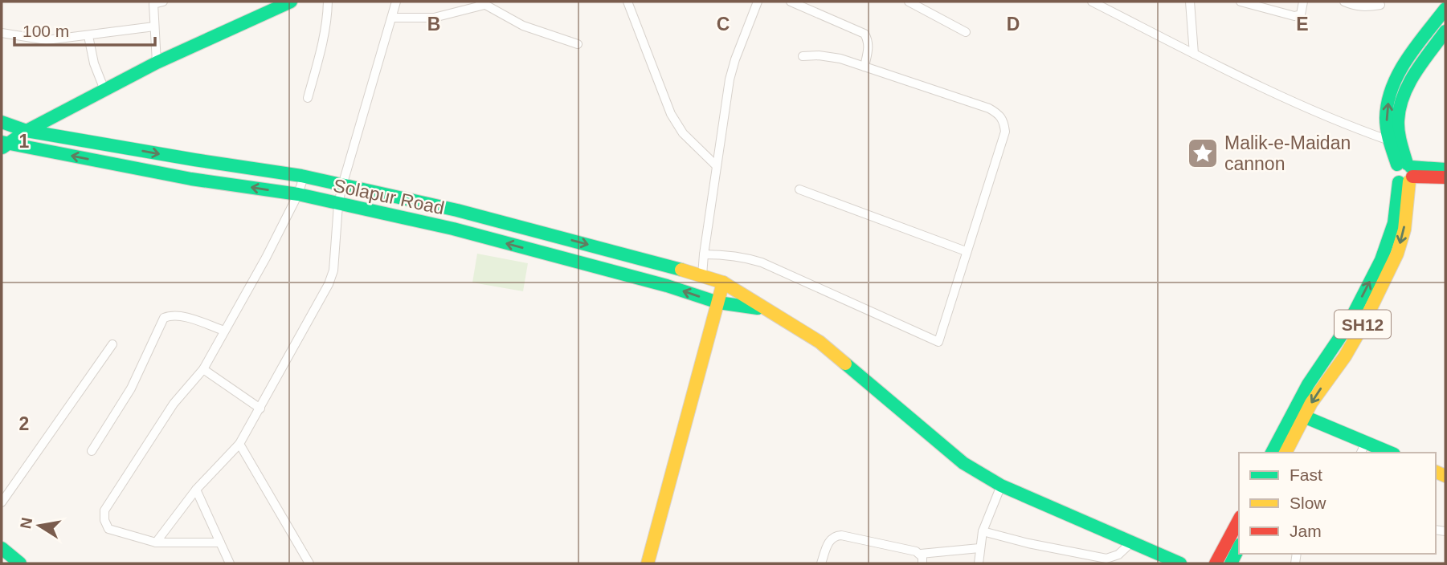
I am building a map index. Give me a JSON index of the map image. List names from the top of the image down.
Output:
{
  "streets": {
    "main road": ["Solapur Road", "SH12"]
  },
  "places": {
    "place": ["Malik-e-Maidan cannon"]
  },
  "legend": ["Fast", "Slow", "Jam"],
  "scale_bar": "100 m",
  "north": "left",
  "grid": {
    "columns": [
      "B",
      "C",
      "D",
      "E"
    ],
    "rows": ["1", "2"]
  }
}
